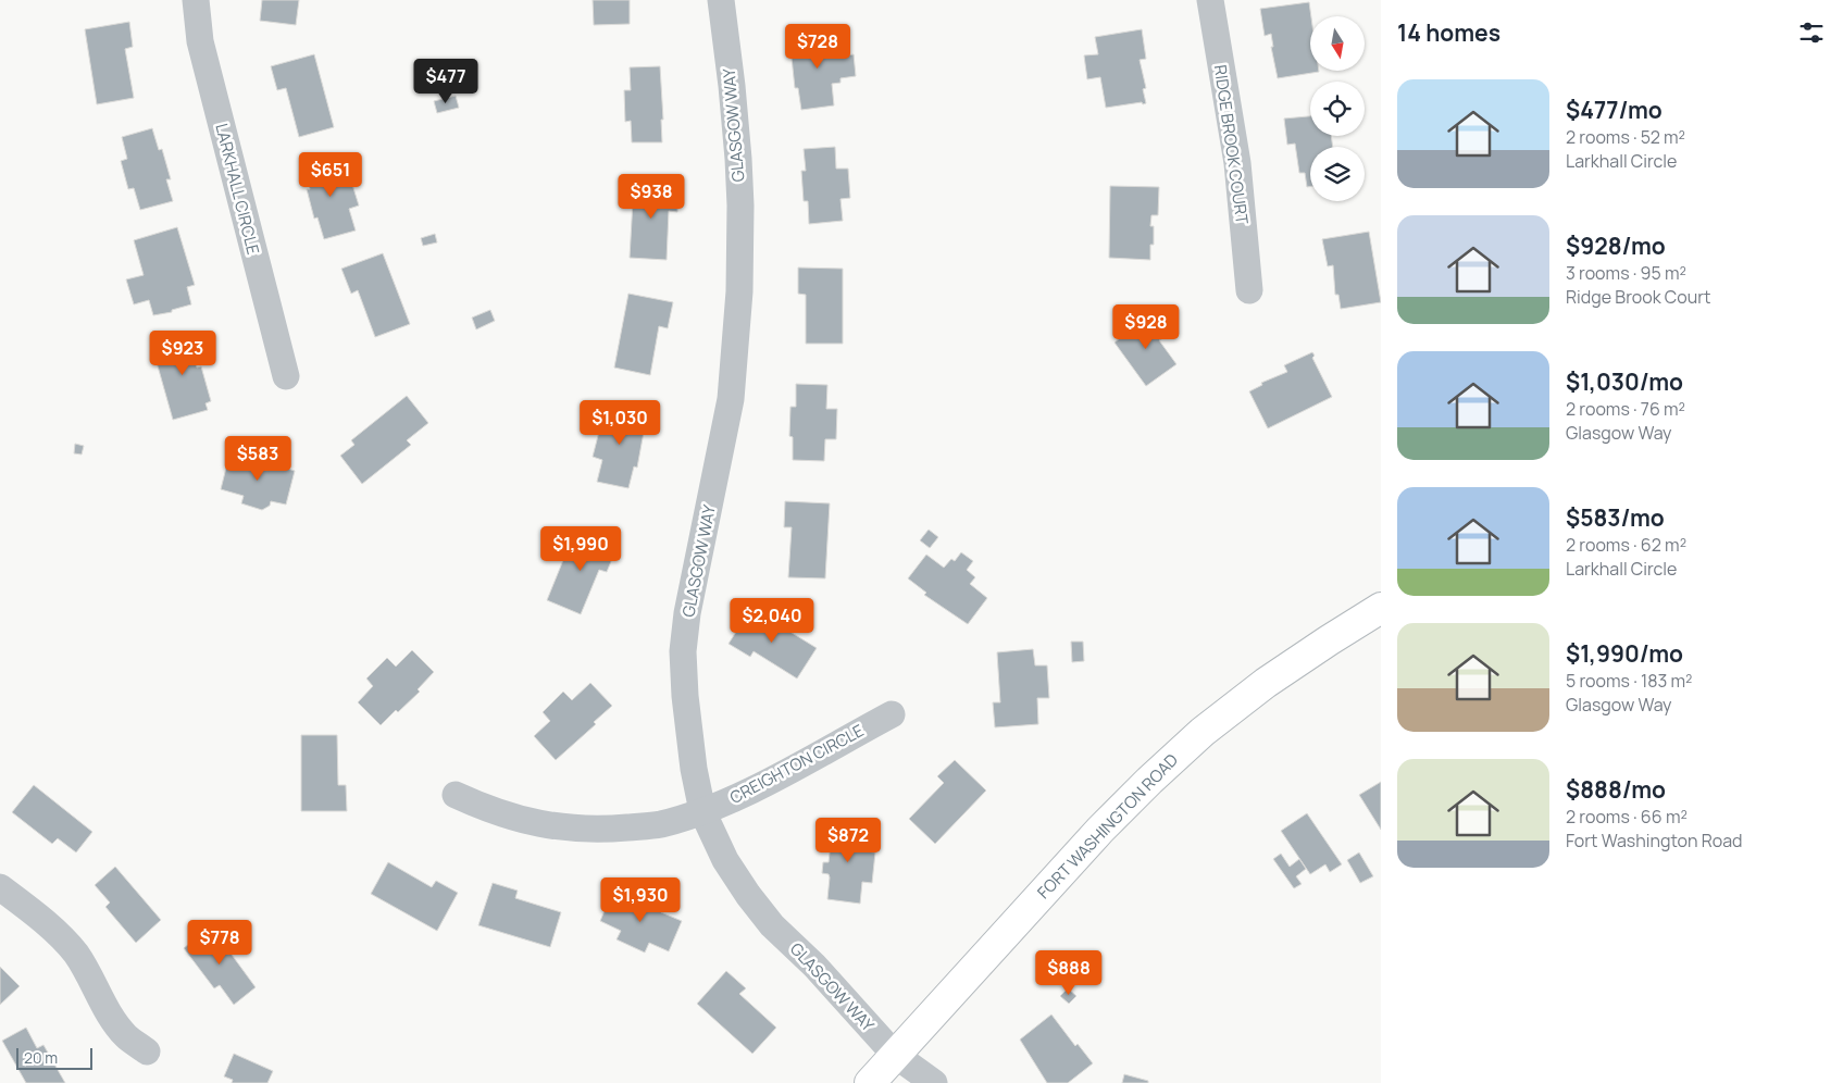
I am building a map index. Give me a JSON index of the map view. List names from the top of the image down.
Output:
{
  "streets": {
    "main road": ["FORT WASHINGTON ROAD"],
    "street": [
      "GLASGOW WAY",
      "RIDGE BROOK COURT",
      "LARKHALL CIRCLE",
      "CREIGHTON CIRCLE"
    ]
  },
  "crossings": [
    ["GLASGOW WAY", "CREIGHTON CIRCLE"],
    ["GLASGOW WAY", "FORT WASHINGTON ROAD"]
  ],
  "scale_bar": "20 m",
  "north": "bottom",
  "page": {
    "heading": "14 homes",
    "price": [
      "$728",
      "$477",
      "$651",
      "$938",
      "$928",
      "$923",
      "$1,030",
      "$583",
      "$1,990",
      "$2,040",
      "$872",
      "$1,930",
      "$778",
      "$888"
    ],
    "list": [
      {
        "name": "$477/mo",
        "note": "2 rooms · 52 m² · Larkhall Circle"
      },
      {
        "name": "$928/mo",
        "note": "3 rooms · 95 m² · Ridge Brook Court"
      },
      {
        "name": "$1,030/mo",
        "note": "2 rooms · 76 m² · Glasgow Way"
      },
      {
        "name": "$583/mo",
        "note": "2 rooms · 62 m² · Larkhall Circle"
      },
      {
        "name": "$1,990/mo",
        "note": "5 rooms · 183 m² · Glasgow Way"
      },
      {
        "name": "$888/mo",
        "note": "2 rooms · 66 m² · Fort Washington Road"
      }
    ],
    "scale": "20 m"
  }
}
